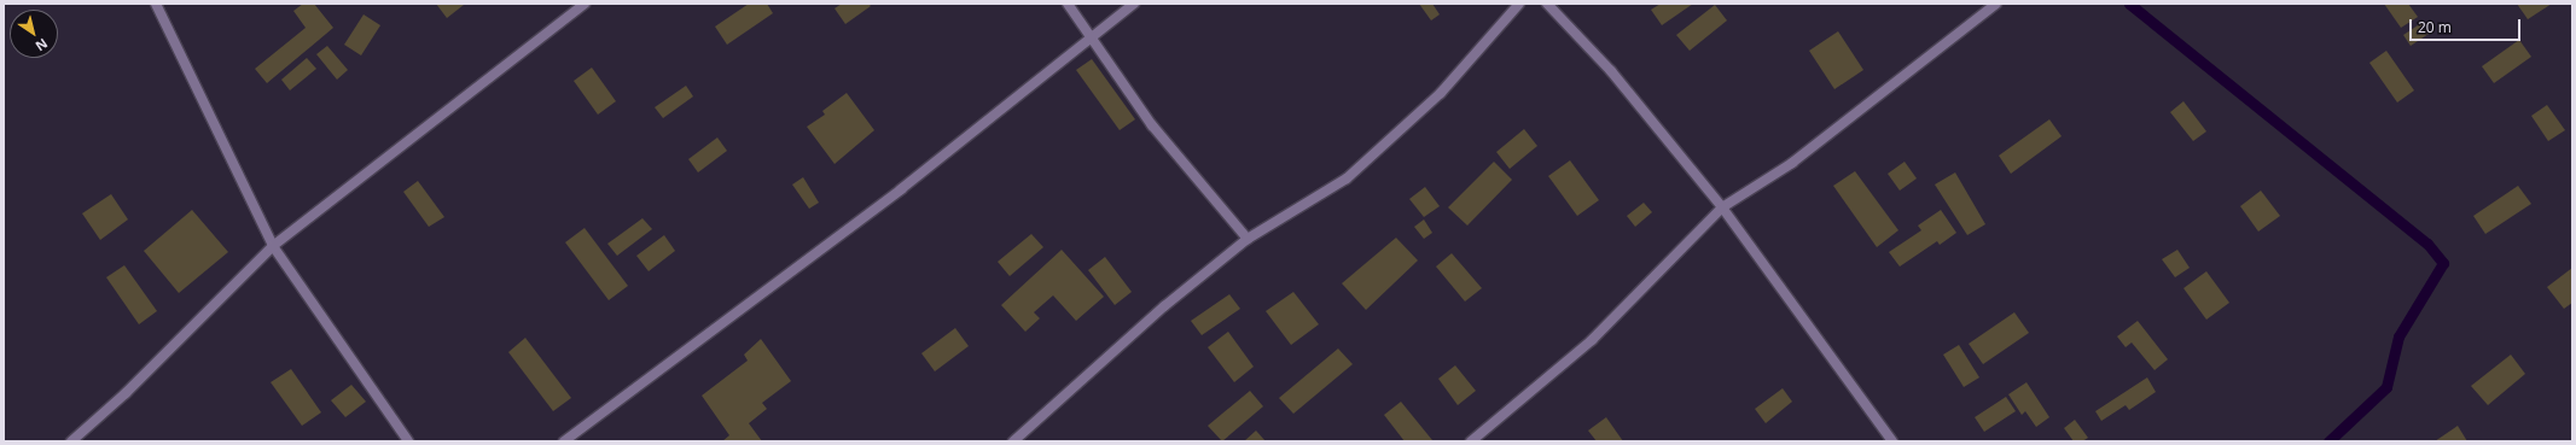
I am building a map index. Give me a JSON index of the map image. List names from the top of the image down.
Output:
{
  "scale_bar": "20 m",
  "north": "bottom right"
}
